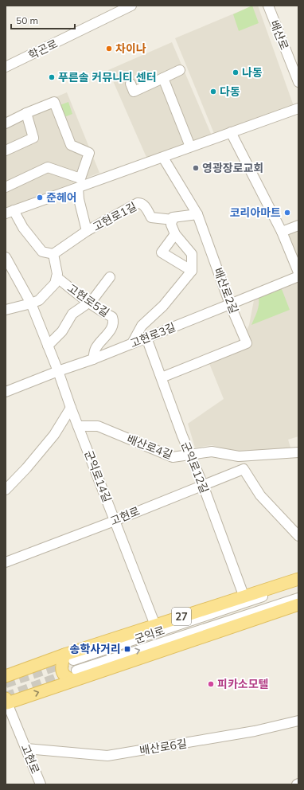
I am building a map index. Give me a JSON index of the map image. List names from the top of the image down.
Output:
{
  "streets": {
    "main road": ["27"],
    "street": [
      "배산로",
      "학곤로",
      "고현로1길",
      "배산로2길",
      "고현로5길",
      "고현로3길",
      "배산로4길",
      "군익로12길",
      "군익로14길",
      "고현로",
      "군익로",
      "배산로6길"
    ]
  },
  "crossings": [
    ["고현로1길", "배산로2길"],
    ["배산로2길", "고현로3길"],
    ["배산로2길", "군익로12길"],
    ["고현로5길", "고현로3길"],
    ["고현로3길", "군익로12길"],
    ["고현로3길", "군익로14길"],
    ["배산로4길", "군익로12길"],
    ["배산로4길", "군익로14길"],
    ["군익로12길", "고현로"],
    ["군익로12길", "27"],
    ["군익로14길", "고현로"],
    ["군익로14길", "27"],
    ["고현로", "27"],
    ["고현로", "배산로6길"],
    ["27", "군익로"]
  ],
  "places": {
    "other": [
      "차이나",
      "나동",
      "푸른솔 커뮤니티 센터",
      "다동",
      "영광장로교회",
      "준헤어",
      "코리아마트",
      "피카소모텔"
    ],
    "transit": ["송학사거리"]
  },
  "scale_bar": "50 m"
}
